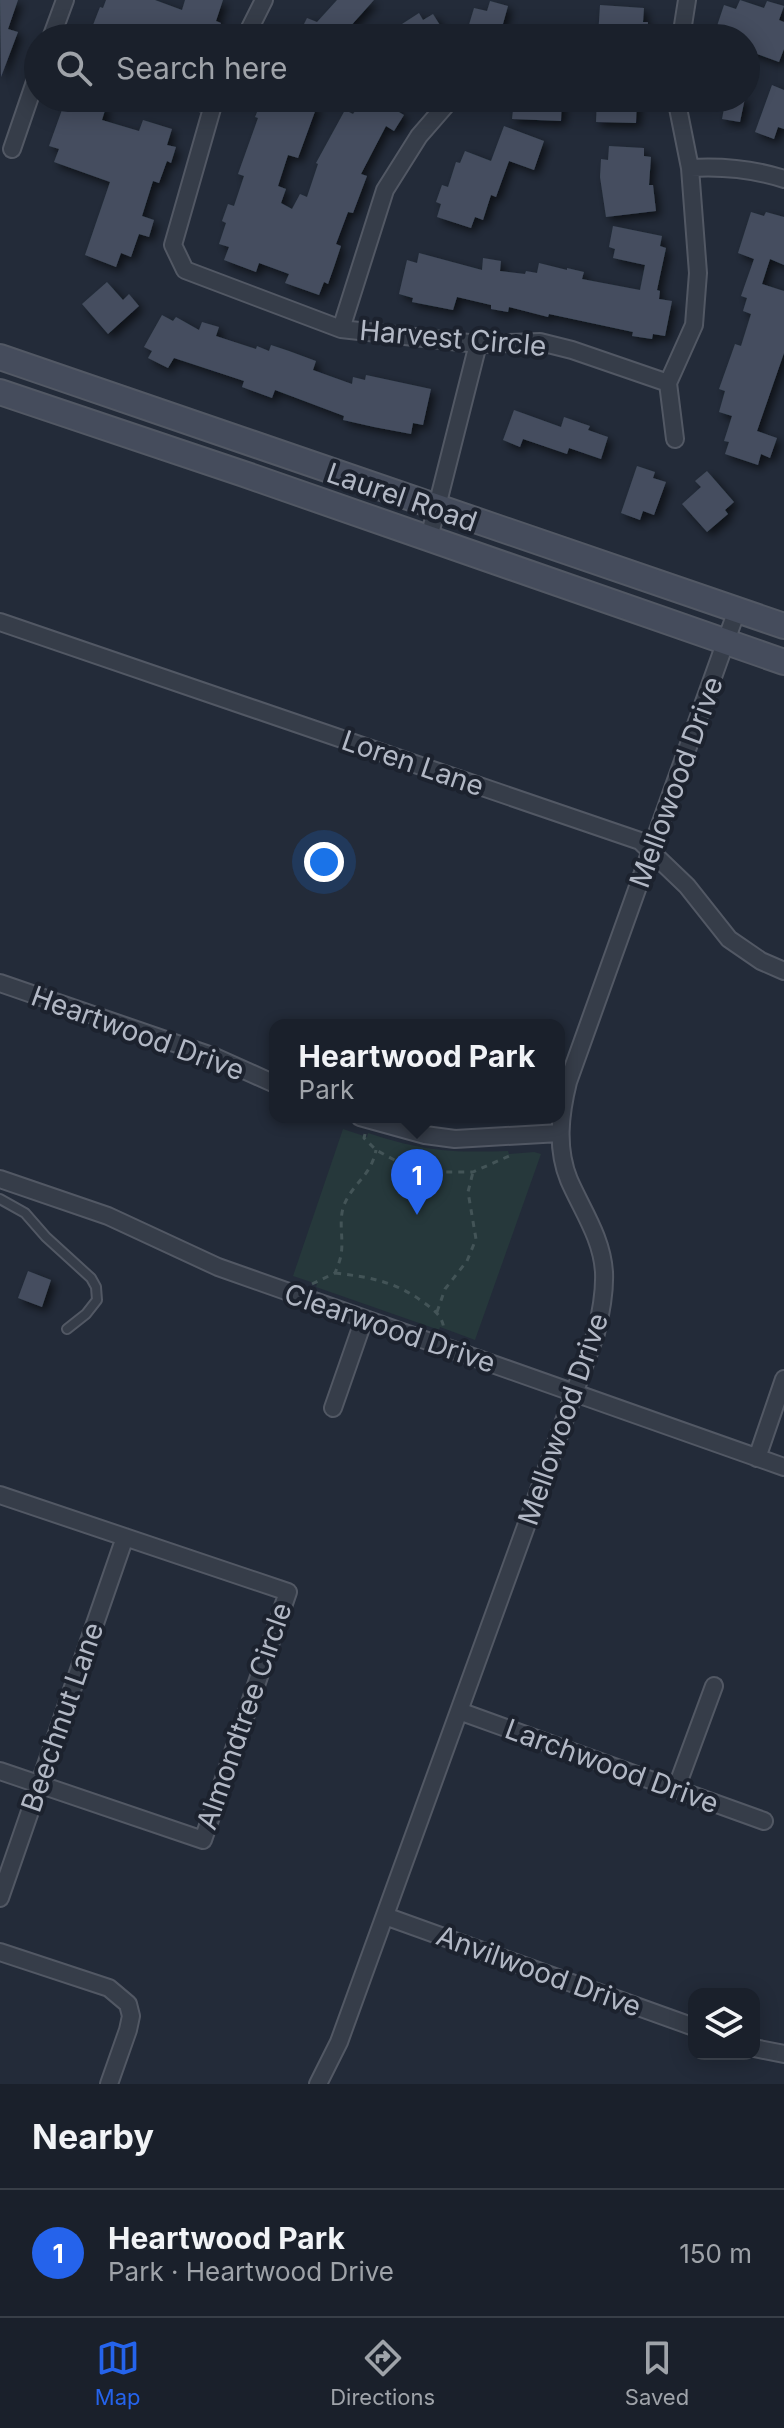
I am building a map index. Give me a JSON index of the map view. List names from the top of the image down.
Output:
{
  "streets": {
    "main road": ["Laurel Road"],
    "street": [
      "Harvest Circle",
      "Loren Lane",
      "Mellowood Drive",
      "Heartwood Drive",
      "Clearwood Drive",
      "Almondtree Circle",
      "Beechnut Lane",
      "Larchwood Drive",
      "Anvilwood Drive"
    ]
  },
  "crossings": [
    ["Laurel Road", "Mellowood Drive"],
    ["Loren Lane", "Mellowood Drive"],
    ["Mellowood Drive", "Clearwood Drive"],
    ["Mellowood Drive", "Larchwood Drive"],
    ["Mellowood Drive", "Anvilwood Drive"],
    ["Almondtree Circle", "Beechnut Lane"]
  ],
  "page": {
    "search": "Search here",
    "popup": ["Heartwood Park", "Park"],
    "pins": "1",
    "heading": "Nearby",
    "list": [
      {
        "mark": "1",
        "name": "Heartwood Park",
        "note": "Park · Heartwood Drive",
        "value": "150 m"
      }
    ],
    "nav": ["Map", "Directions", "Saved"]
  }
}
